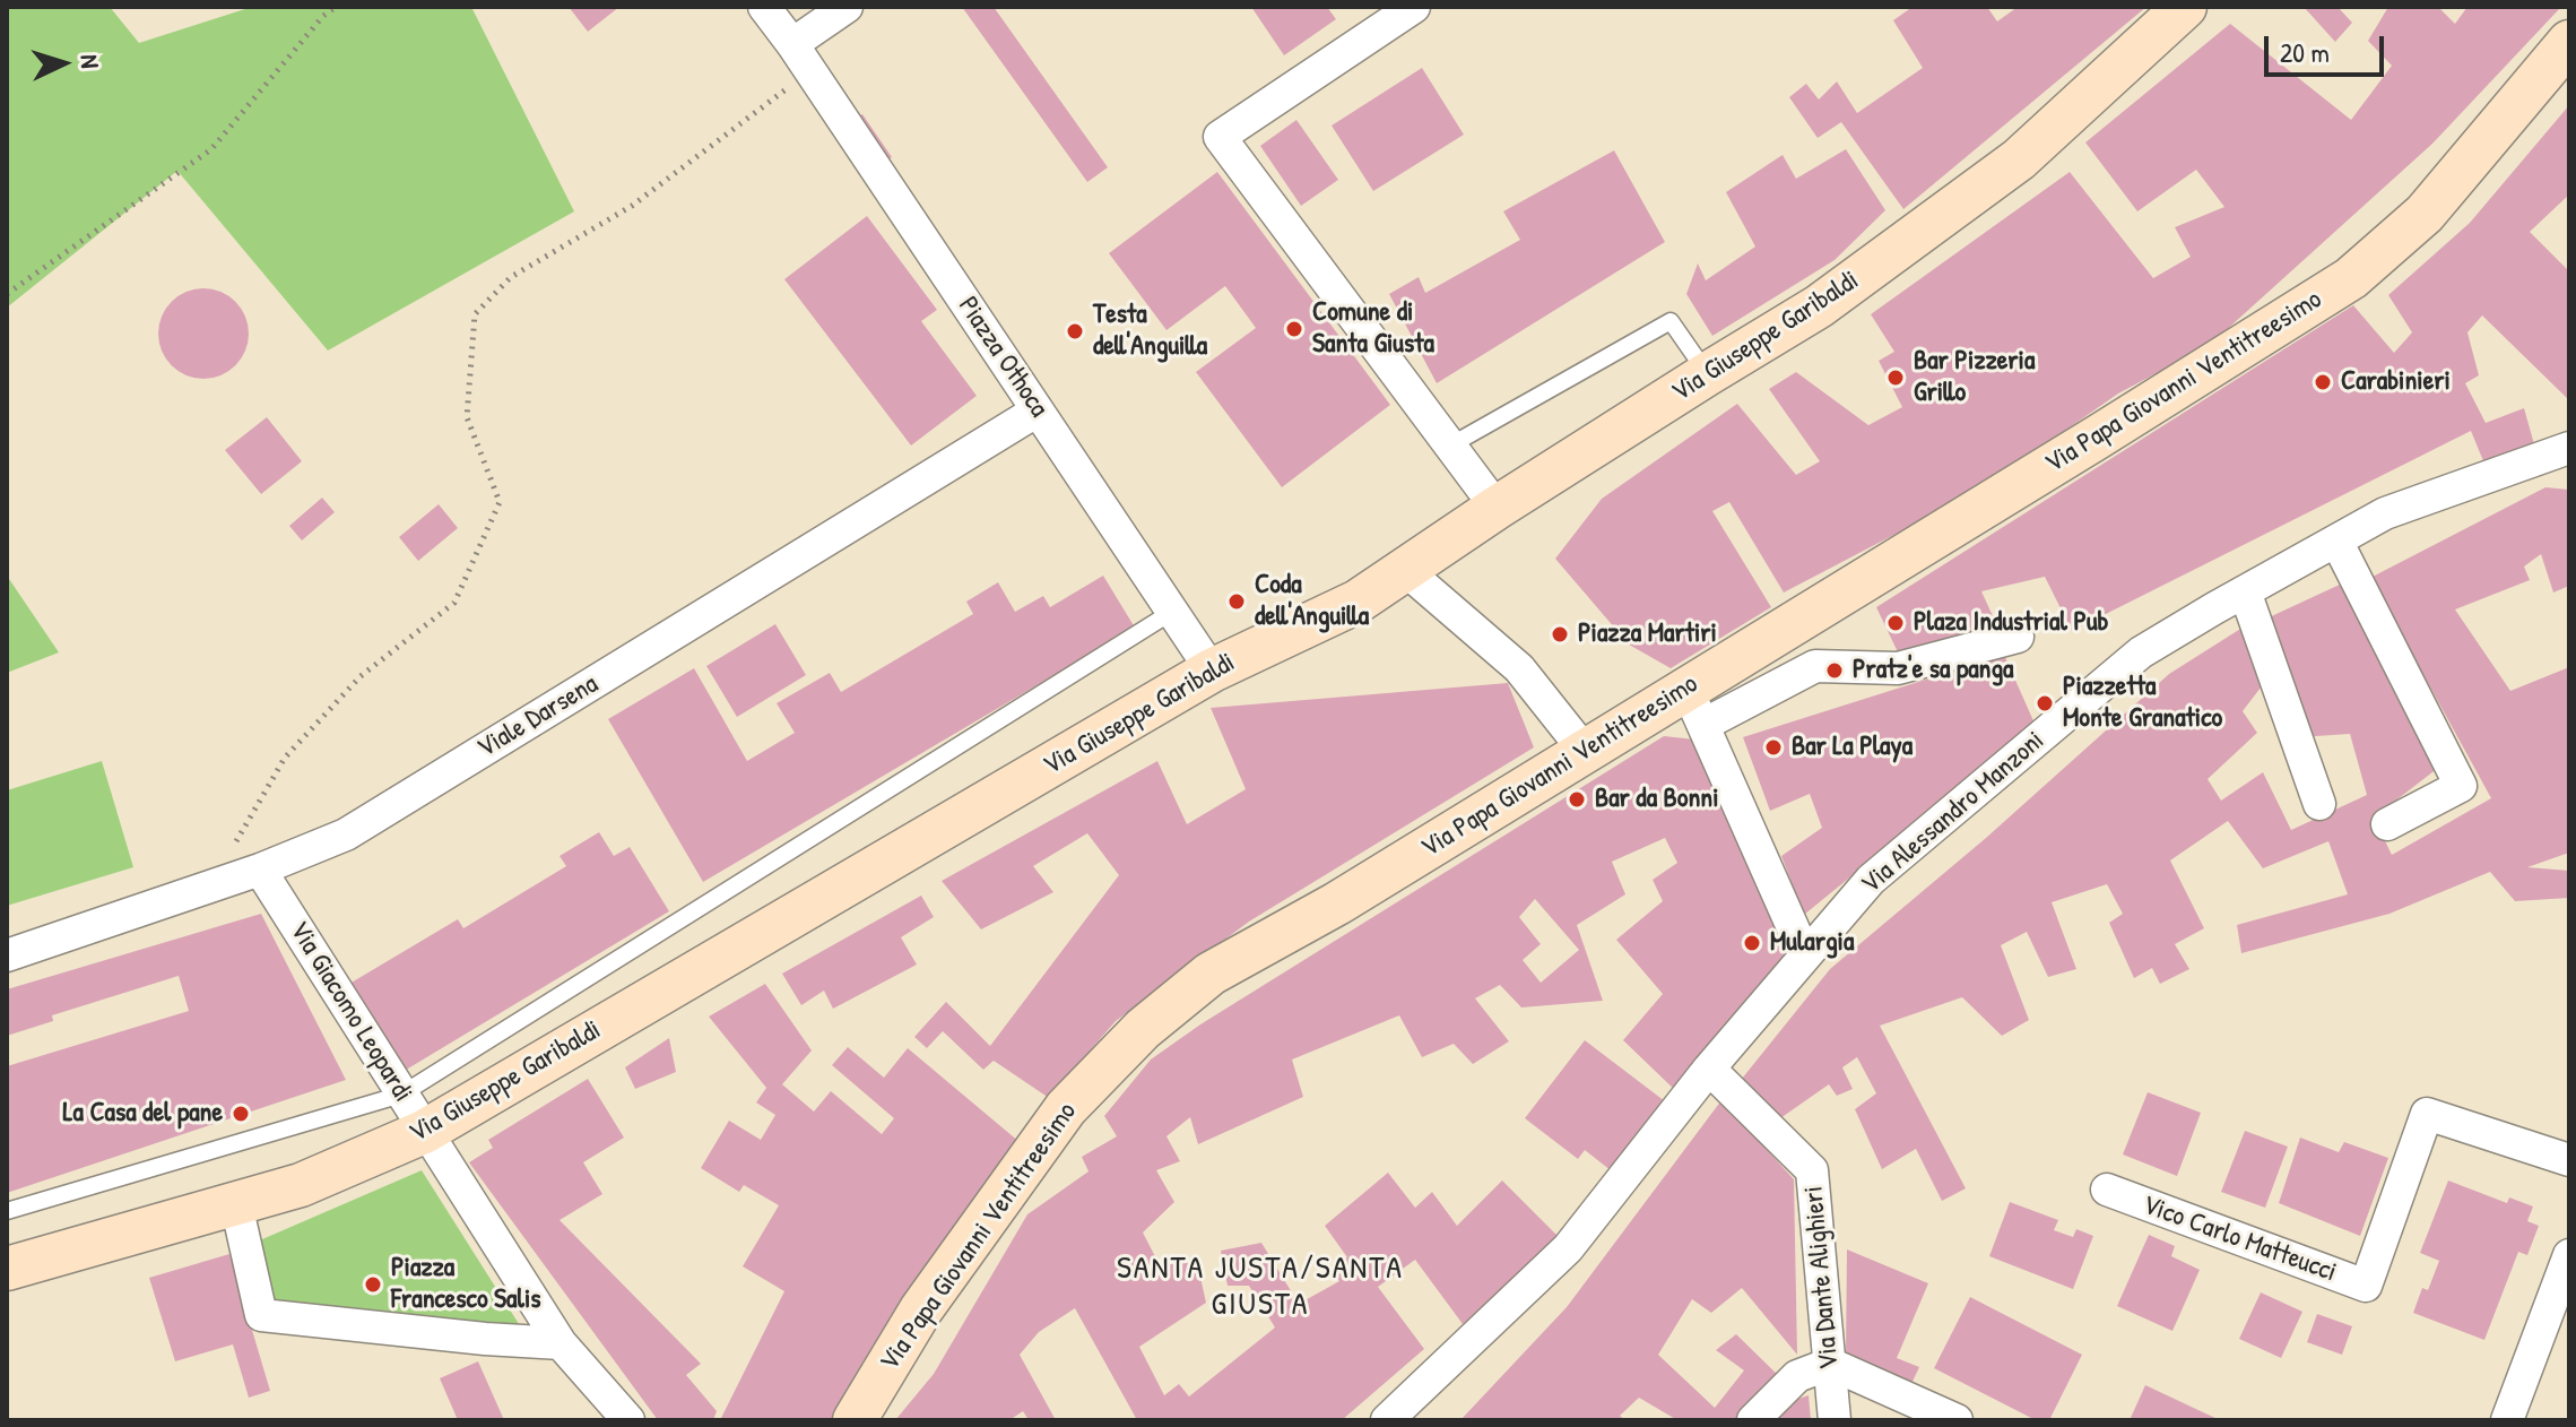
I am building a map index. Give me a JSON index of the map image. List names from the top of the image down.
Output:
{
  "streets": {
    "main road": ["Via Giuseppe Garibaldi", "Via Papa Giovanni Ventitreesimo"],
    "street": [
      "Piazza Othoca",
      "Viale Darsena",
      "Via Alessandro Manzoni",
      "Via Giacomo Leopardi",
      "Vico Carlo Matteucci",
      "Via Dante Alighieri"
    ]
  },
  "crossings": [
    ["Via Giuseppe Garibaldi", "Piazza Othoca"],
    ["Via Giuseppe Garibaldi", "Via Giacomo Leopardi"],
    ["Piazza Othoca", "Viale Darsena"],
    ["Viale Darsena", "Via Giacomo Leopardi"],
    ["Via Alessandro Manzoni", "Via Dante Alighieri"]
  ],
  "districts": ["SANTA JUSTA/SANTA GIUSTA"],
  "places": [
    "Comune di Santa Giusta",
    "Testa dell'Anguilla",
    "Bar Pizzeria Grillo",
    "Carabinieri",
    "Coda dell'Anguilla",
    "Plaza Industrial Pub",
    "Piazza Martiri",
    "Pratz'e sa panga",
    "Piazzetta Monte Granatico",
    "Bar La Playa",
    "Bar da Bonni",
    "Mulargia",
    "La Casa del pane",
    "Piazza Francesco Salis"
  ],
  "scale_bar": "20 m",
  "north": "right"
}
